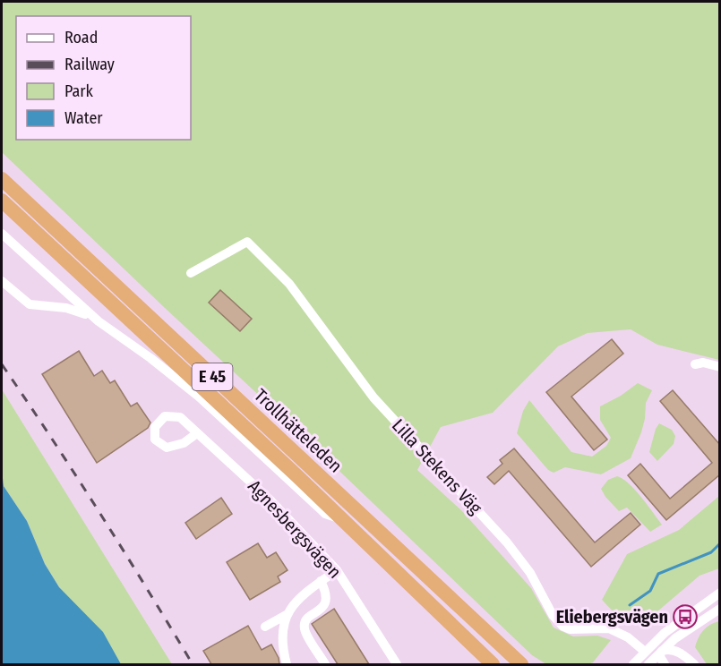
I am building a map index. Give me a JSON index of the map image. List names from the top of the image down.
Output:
{
  "streets": {
    "highway": ["E 45", "Trollhätteleden"],
    "street": ["Lilla Stekens Väg", "Agnesbergsvägen"]
  },
  "places": {
    "bus stop": ["Eliebergsvägen"]
  },
  "legend": [
    "Road",
    "Railway",
    "Park",
    "Water"
  ]
}
